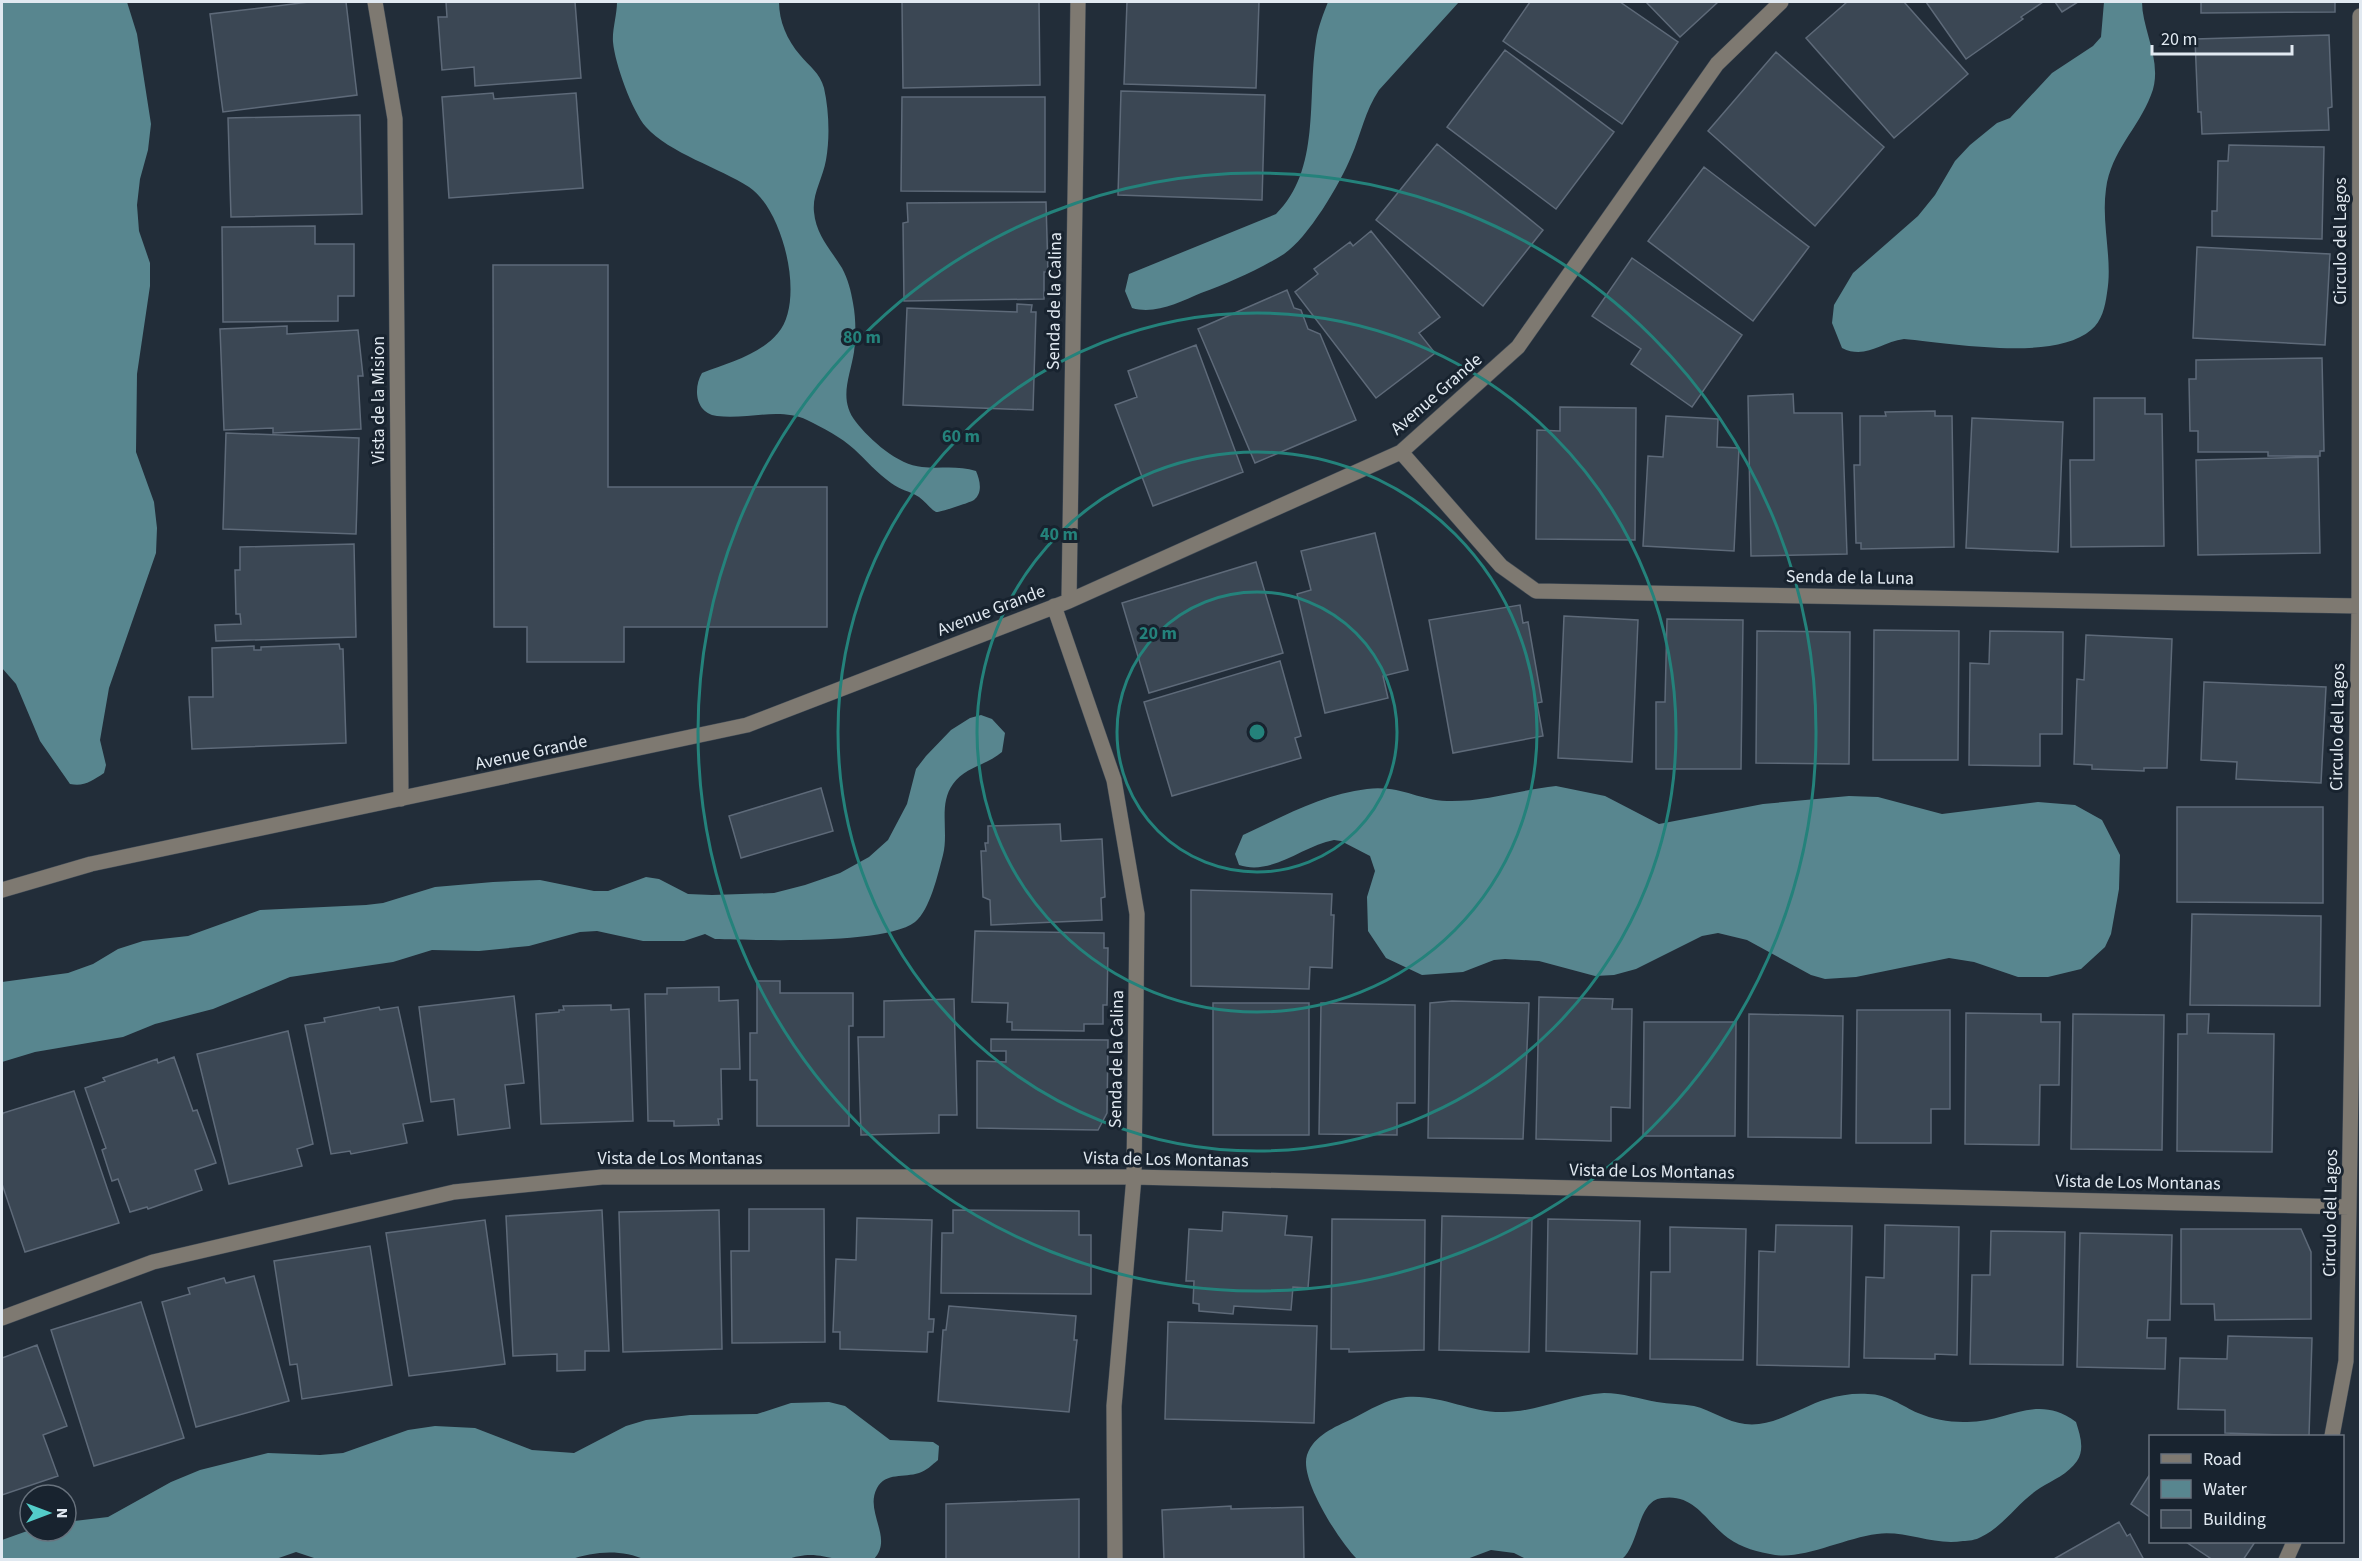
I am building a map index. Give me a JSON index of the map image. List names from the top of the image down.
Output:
{
  "streets": {
    "street": [
      "Circulo del Lagos",
      "Senda de la Calina",
      "Avenue Grande",
      "Vista de la Mision",
      "Senda de la Luna",
      "Vista de Los Montanas"
    ]
  },
  "crossings": [
    ["Circulo del Lagos", "Senda de la Luna"],
    ["Circulo del Lagos", "Vista de Los Montanas"],
    ["Senda de la Calina", "Avenue Grande"],
    ["Senda de la Calina", "Vista de Los Montanas"],
    ["Avenue Grande", "Vista de la Mision"],
    ["Avenue Grande", "Senda de la Luna"]
  ],
  "legend": ["Road", "Water", "Building"],
  "scale_bar": "20 m",
  "north": "right",
  "rings": [
    "80 m",
    "60 m",
    "40 m",
    "20 m"
  ]
}
